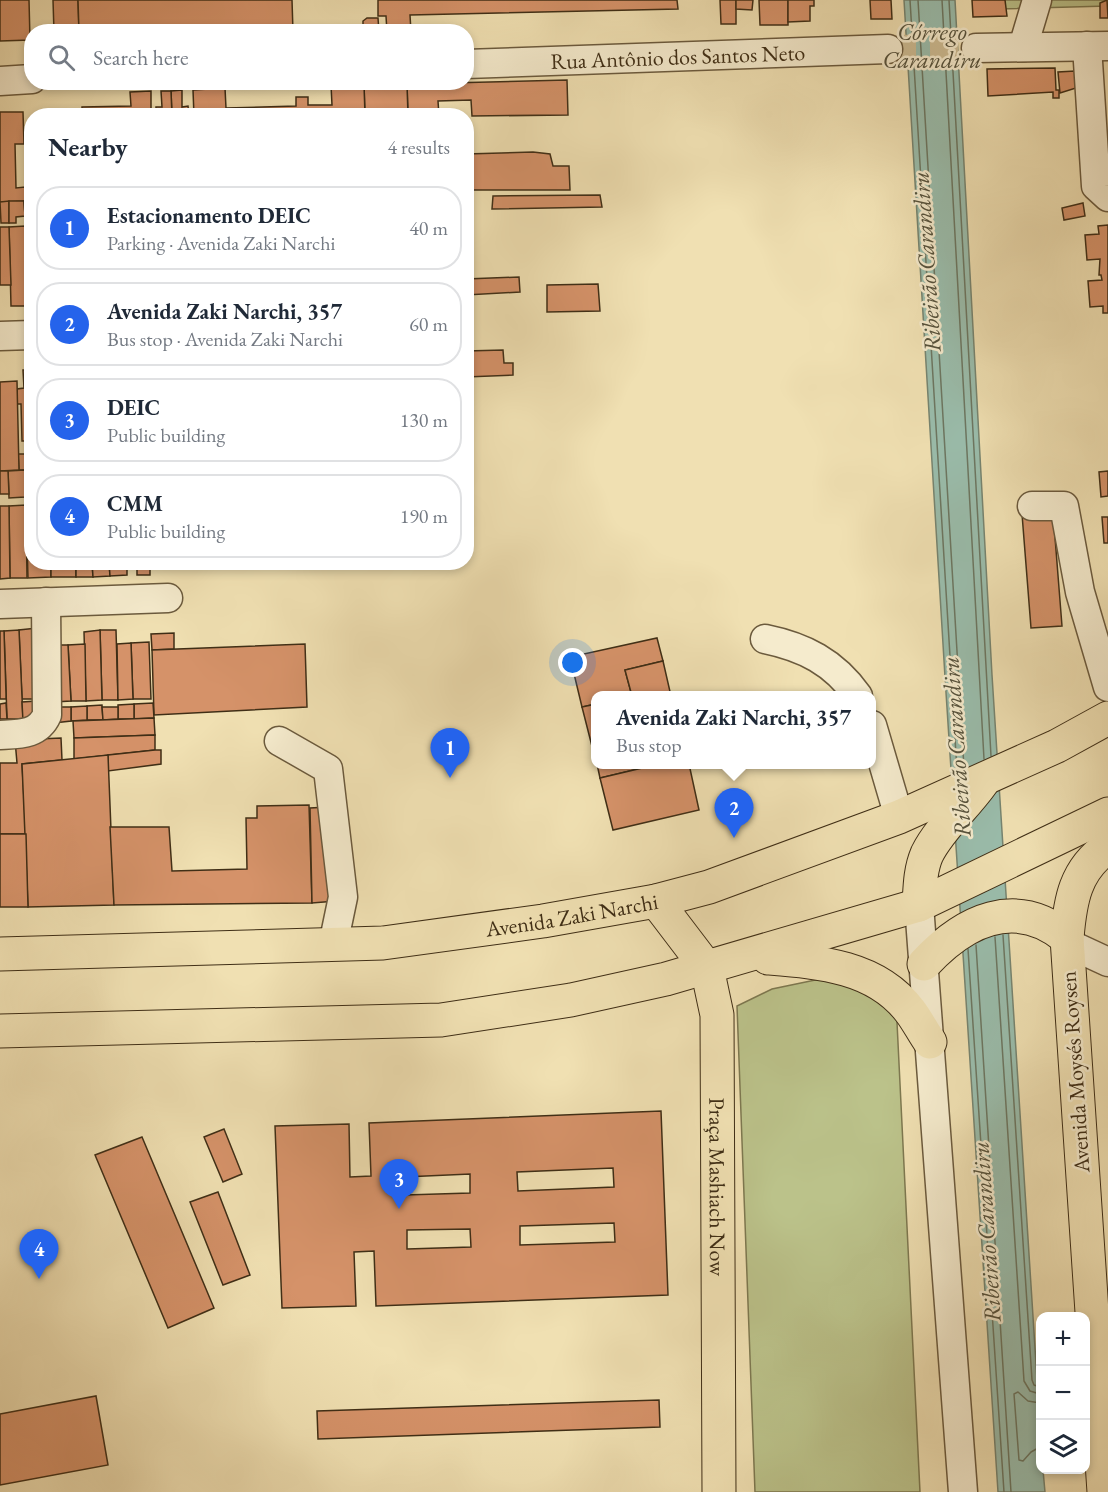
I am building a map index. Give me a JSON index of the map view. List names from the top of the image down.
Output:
{
  "streets": {
    "main road": ["Avenida Zaki Narchi", "Avenida Moysés Roysen", "Praça Mashiach Now"],
    "street": ["Rua Antônio dos Santos Neto"]
  },
  "crossings": [
    ["Avenida Zaki Narchi", "Praça Mashiach Now"]
  ],
  "water": ["Córrego Carandiru", "Ribeirão Carandiru"],
  "page": {
    "search": "Search here",
    "heading": ["Nearby", "4 results"],
    "list": [
      {
        "mark": "1",
        "name": "Estacionamento DEIC",
        "note": "Parking · Avenida Zaki Narchi",
        "value": "40 m"
      },
      {
        "mark": "2",
        "name": "Avenida Zaki Narchi, 357",
        "note": "Bus stop · Avenida Zaki Narchi",
        "value": "60 m"
      },
      {
        "mark": "3",
        "name": "DEIC",
        "note": "Public building",
        "value": "130 m"
      },
      {
        "mark": "4",
        "name": "CMM",
        "note": "Public building",
        "value": "190 m"
      }
    ],
    "popup": ["Avenida Zaki Narchi, 357", "Bus stop"],
    "pins": [
      "1",
      "2",
      "3",
      "4"
    ],
    "map_buttons": ["+", "−"]
  }
}
